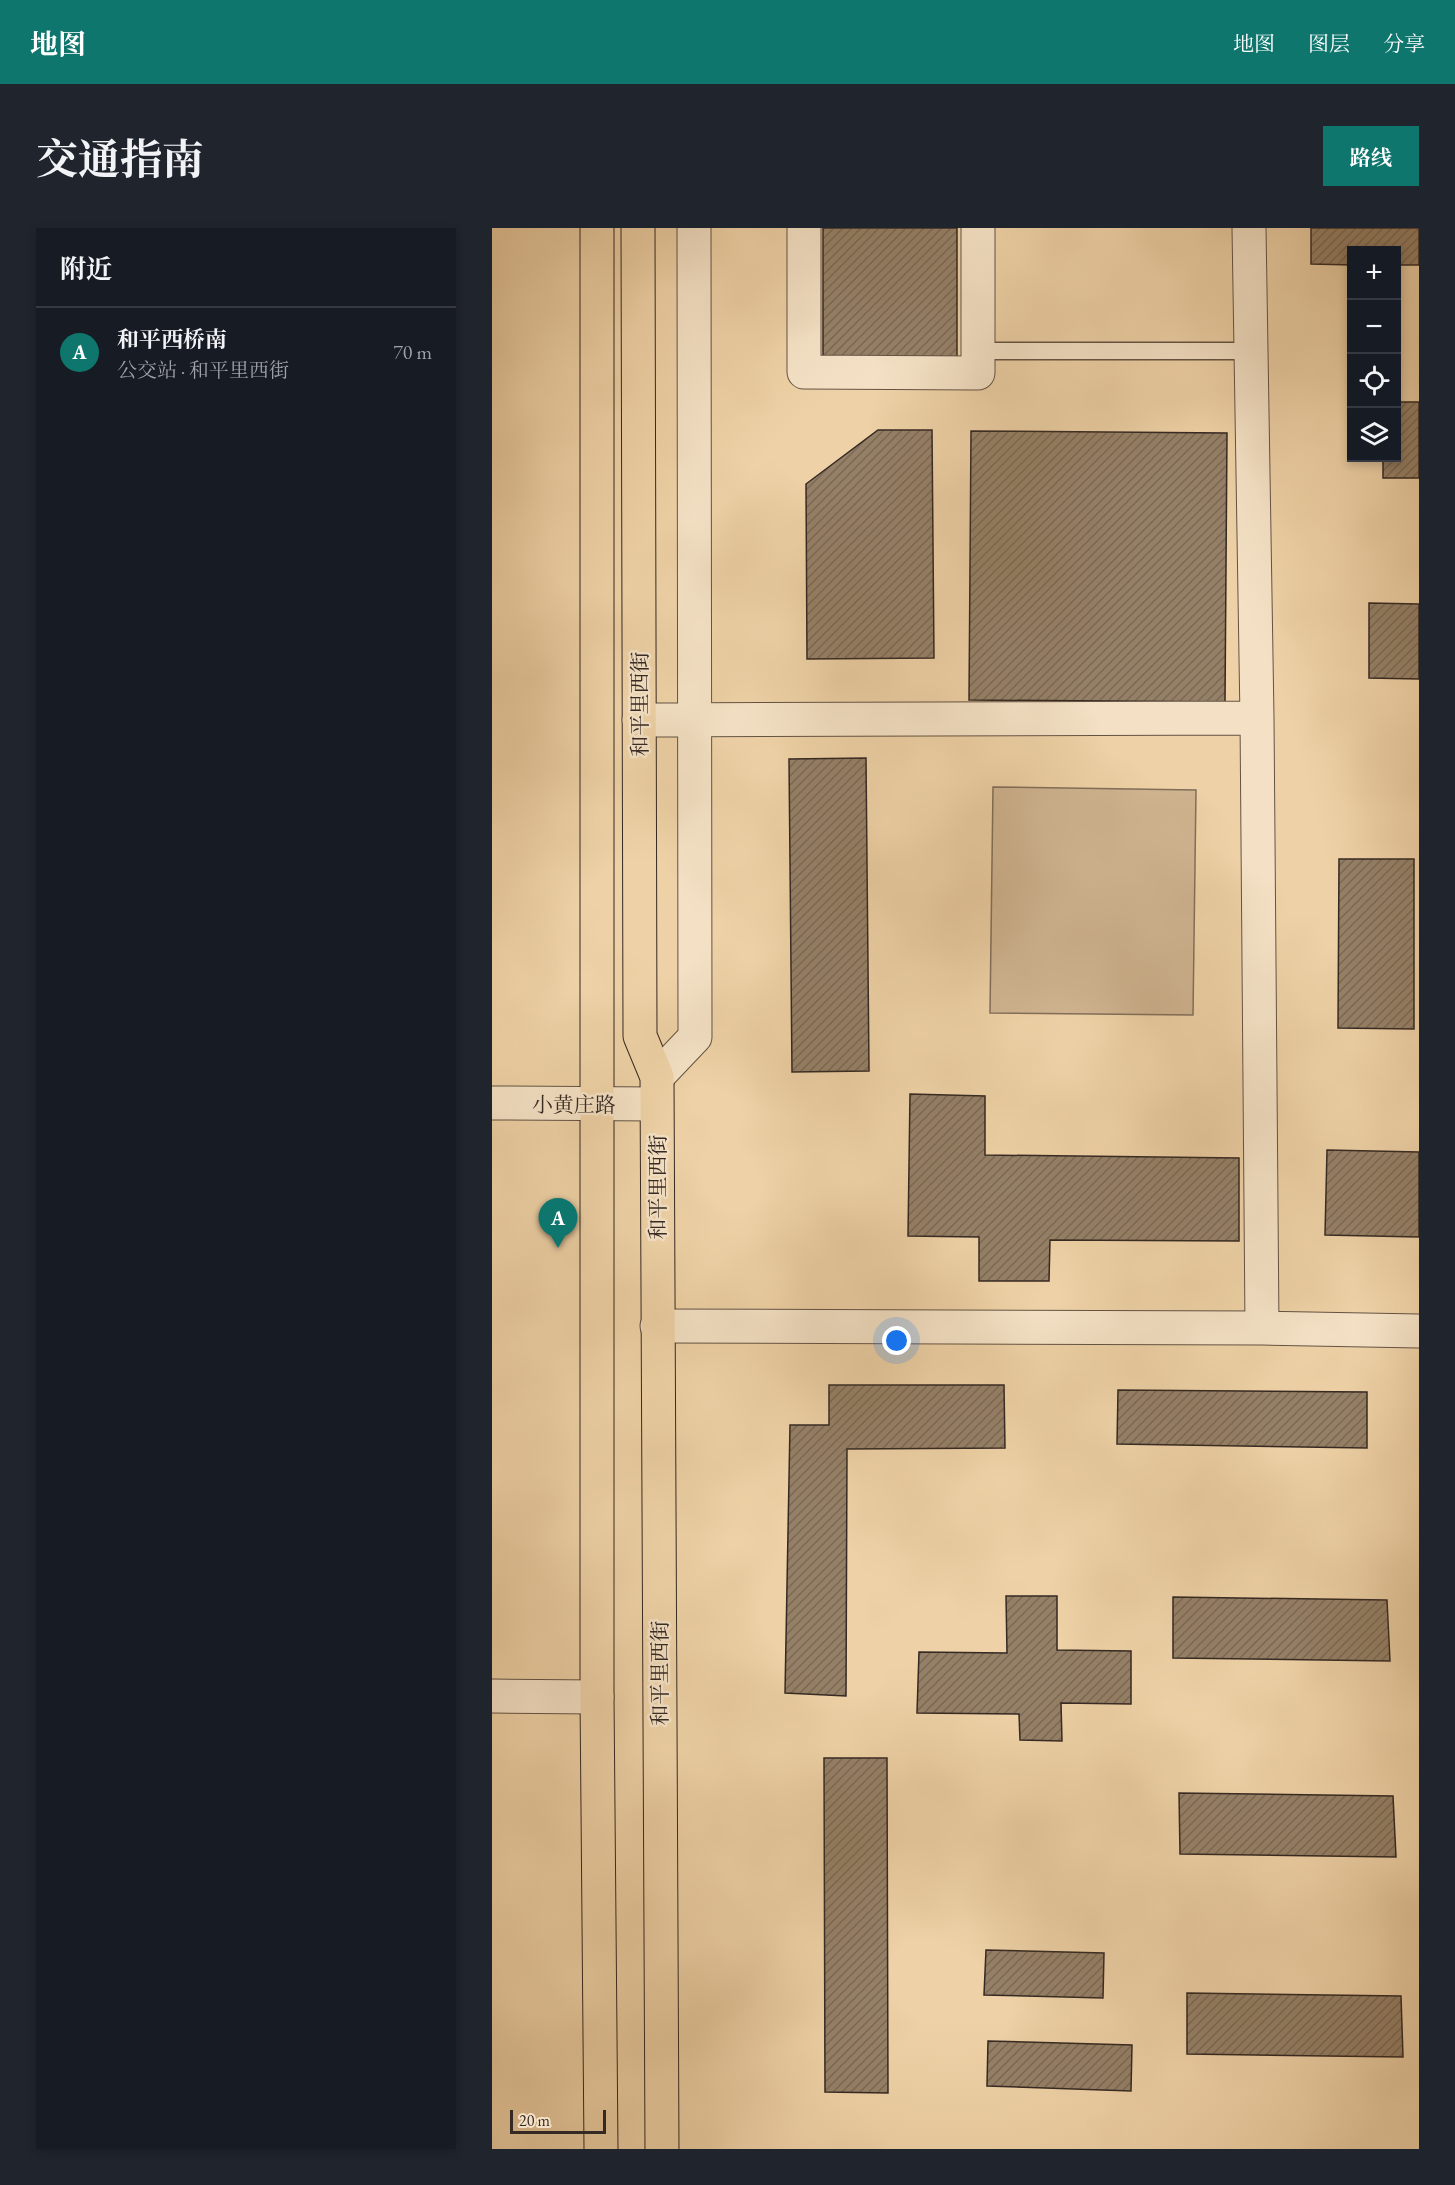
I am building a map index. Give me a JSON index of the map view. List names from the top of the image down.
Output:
{
  "streets": {
    "main road": ["和平里西街"],
    "street": ["小黄庄路"]
  },
  "crossings": [
    ["和平里西街", "小黄庄路"]
  ],
  "scale_bar": "20 m",
  "page": {
    "header": "地图",
    "nav": ["地图", "图层", "分享"],
    "title": "交通指南",
    "buttons": "路线",
    "heading": "附近",
    "map_buttons": ["+", "−"],
    "list": [
      {
        "mark": "A",
        "name": "和平西桥南",
        "note": "公交站 · 和平里西街",
        "value": "70 m"
      }
    ],
    "pins": "A",
    "scale": "20 m"
  }
}
